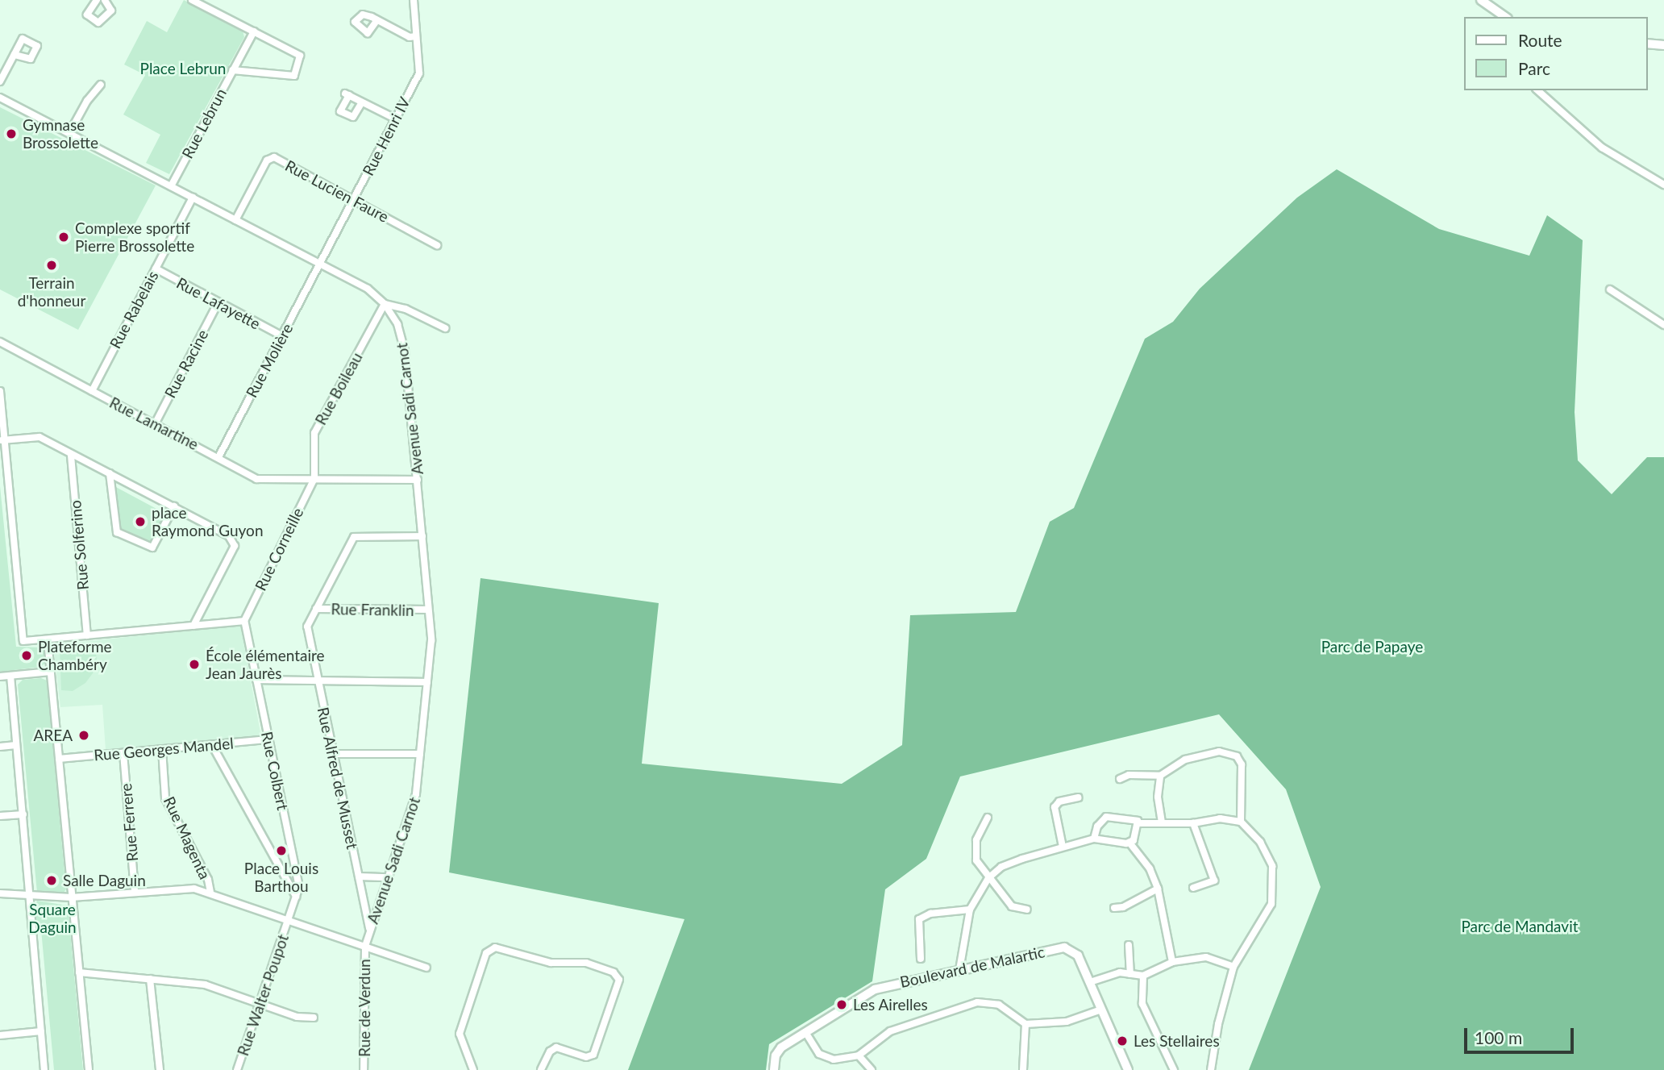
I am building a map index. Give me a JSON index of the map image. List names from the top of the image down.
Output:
{
  "streets": {
    "street": [
      "Rue Lebrun",
      "Rue Henri IV",
      "Rue Lucien Faure",
      "Rue Lafayette",
      "Rue Rabelais",
      "Rue Molière",
      "Rue Racine",
      "Rue Boileau",
      "Avenue Sadi Carnot",
      "Rue Lamartine",
      "Rue Solferino",
      "Rue Corneille",
      "Rue Franklin",
      "Rue Georges Mandel",
      "Rue Colbert",
      "Rue Alfred de Musset",
      "Rue Ferrere",
      "Rue Magenta",
      "Boulevard de Malartic",
      "Rue Walter Poupot",
      "Rue de Verdun"
    ]
  },
  "crossings": [
    ["Rue Lebrun", "Avenue Sadi Carnot"],
    ["Rue Henri IV", "Rue Lucien Faure"],
    ["Rue Henri IV", "Rue Molière"],
    ["Rue Henri IV", "Avenue Sadi Carnot"],
    ["Rue Lucien Faure", "Avenue Sadi Carnot"],
    ["Rue Lafayette", "Rue Rabelais"],
    ["Rue Lafayette", "Rue Molière"],
    ["Rue Lafayette", "Rue Racine"],
    ["Rue Rabelais", "Avenue Sadi Carnot"],
    ["Rue Rabelais", "Rue Lamartine"],
    ["Rue Molière", "Avenue Sadi Carnot"],
    ["Rue Molière", "Rue Lamartine"],
    ["Rue Racine", "Rue Lamartine"],
    ["Rue Boileau", "Avenue Sadi Carnot"],
    ["Rue Boileau", "Rue Lamartine"],
    ["Rue Boileau", "Rue Corneille"],
    ["Avenue Sadi Carnot", "Rue Lamartine"],
    ["Avenue Sadi Carnot", "Rue Franklin"],
    ["Avenue Sadi Carnot", "Rue Alfred de Musset"],
    ["Avenue Sadi Carnot", "Rue de Verdun"],
    ["Rue Lamartine", "Rue Corneille"],
    ["Rue Corneille", "Rue Colbert"],
    ["Rue Franklin", "Rue Alfred de Musset"],
    ["Rue Georges Mandel", "Rue Colbert"],
    ["Rue Georges Mandel", "Rue Ferrere"],
    ["Rue Georges Mandel", "Rue Magenta"],
    ["Rue Colbert", "Rue Walter Poupot"]
  ],
  "parks": [
    "Place Lebrun",
    "Parc de Papaye",
    "Square Daguin",
    "Parc de Mandavit"
  ],
  "places": [
    "Gymnase Brossolette",
    "Complexe sportif Pierre Brossolette",
    "Terrain d'honneur",
    "place Raymond Guyon",
    "Plateforme Chambéry",
    "École élémentaire Jean Jaurès",
    "AREA",
    "Place Louis Barthou",
    "Salle Daguin",
    "Les Airelles",
    "Les Stellaires"
  ],
  "legend": ["Route", "Parc"],
  "scale_bar": "100 m"
}
